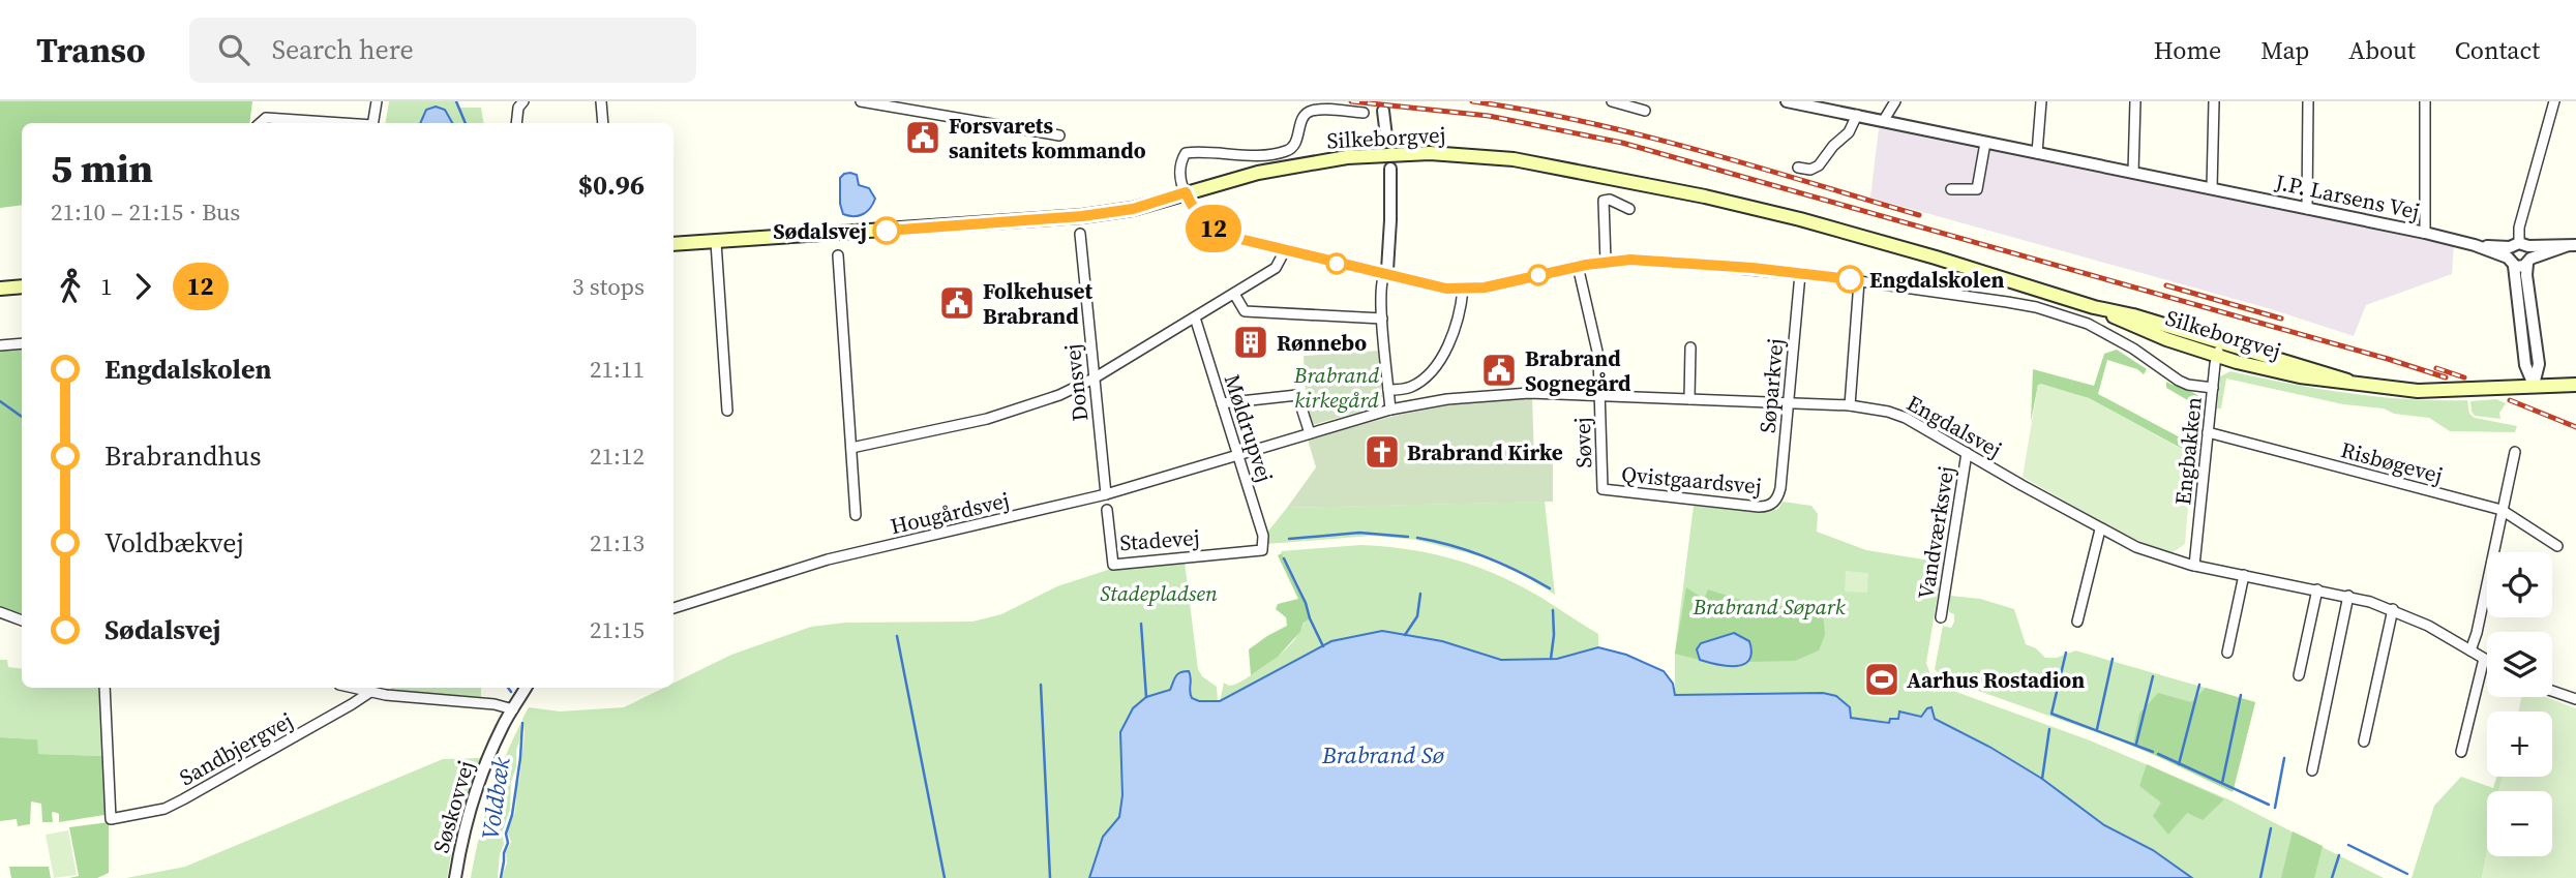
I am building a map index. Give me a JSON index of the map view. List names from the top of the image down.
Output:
{
  "streets": {
    "main road": ["Silkeborgvej"],
    "street": [
      "J.P. Larsens Vej",
      "Donsvej",
      "Søparkvej",
      "Engdalsvej",
      "Møldrupvej",
      "Søvej",
      "Engbakken",
      "Risbøgevej",
      "Qvistgaardsvej",
      "Hougårdsvej",
      "Vandværksvej",
      "Stadevej",
      "Sandbjergvej",
      "Søskovvej"
    ]
  },
  "crossings": [
    ["Silkeborgvej", "Engbakken"],
    ["Donsvej", "Hougårdsvej"],
    ["Søparkvej", "Engdalsvej"],
    ["Søparkvej", "Qvistgaardsvej"],
    ["Engdalsvej", "Møldrupvej"],
    ["Engdalsvej", "Søvej"],
    ["Engdalsvej", "Engbakken"],
    ["Engdalsvej", "Hougårdsvej"],
    ["Engdalsvej", "Vandværksvej"],
    ["Møldrupvej", "Hougårdsvej"],
    ["Møldrupvej", "Stadevej"],
    ["Søvej", "Qvistgaardsvej"],
    ["Engbakken", "Risbøgevej"]
  ],
  "water": ["Brabrand Sø", "Voldbæk"],
  "parks": ["Brabrand kirkegård", "Stadepladsen", "Brabrand Søpark"],
  "places": {
    "public building": ["Forsvarets sanitets kommando", "Folkehuset Brabrand", "Brabrand Sognegård"],
    "other": ["Sødalsvej", "Engdalskolen"],
    "building": ["Rønnebo"],
    "church": ["Brabrand Kirke"],
    "sports": ["Aarhus Rostadion"]
  },
  "lines": ["bus line 12"],
  "page": {
    "header": "Transo",
    "search": "Search here",
    "nav": [
      "Home",
      "Map",
      "About",
      "Contact"
    ],
    "on_map": "12",
    "heading": ["5 min", "21:10 – 21:15 · Bus", "$0.96"],
    "legs": ["1", "12", "3 stops"],
    "list": [
      {
        "name": "Engdalskolen",
        "value": "21:11"
      },
      {
        "name": "Brabrandhus",
        "value": "21:12"
      },
      {
        "name": "Voldbækvej",
        "value": "21:13"
      },
      {
        "name": "Sødalsvej",
        "value": "21:15"
      }
    ],
    "map_buttons": ["+", "−"]
  }
}
